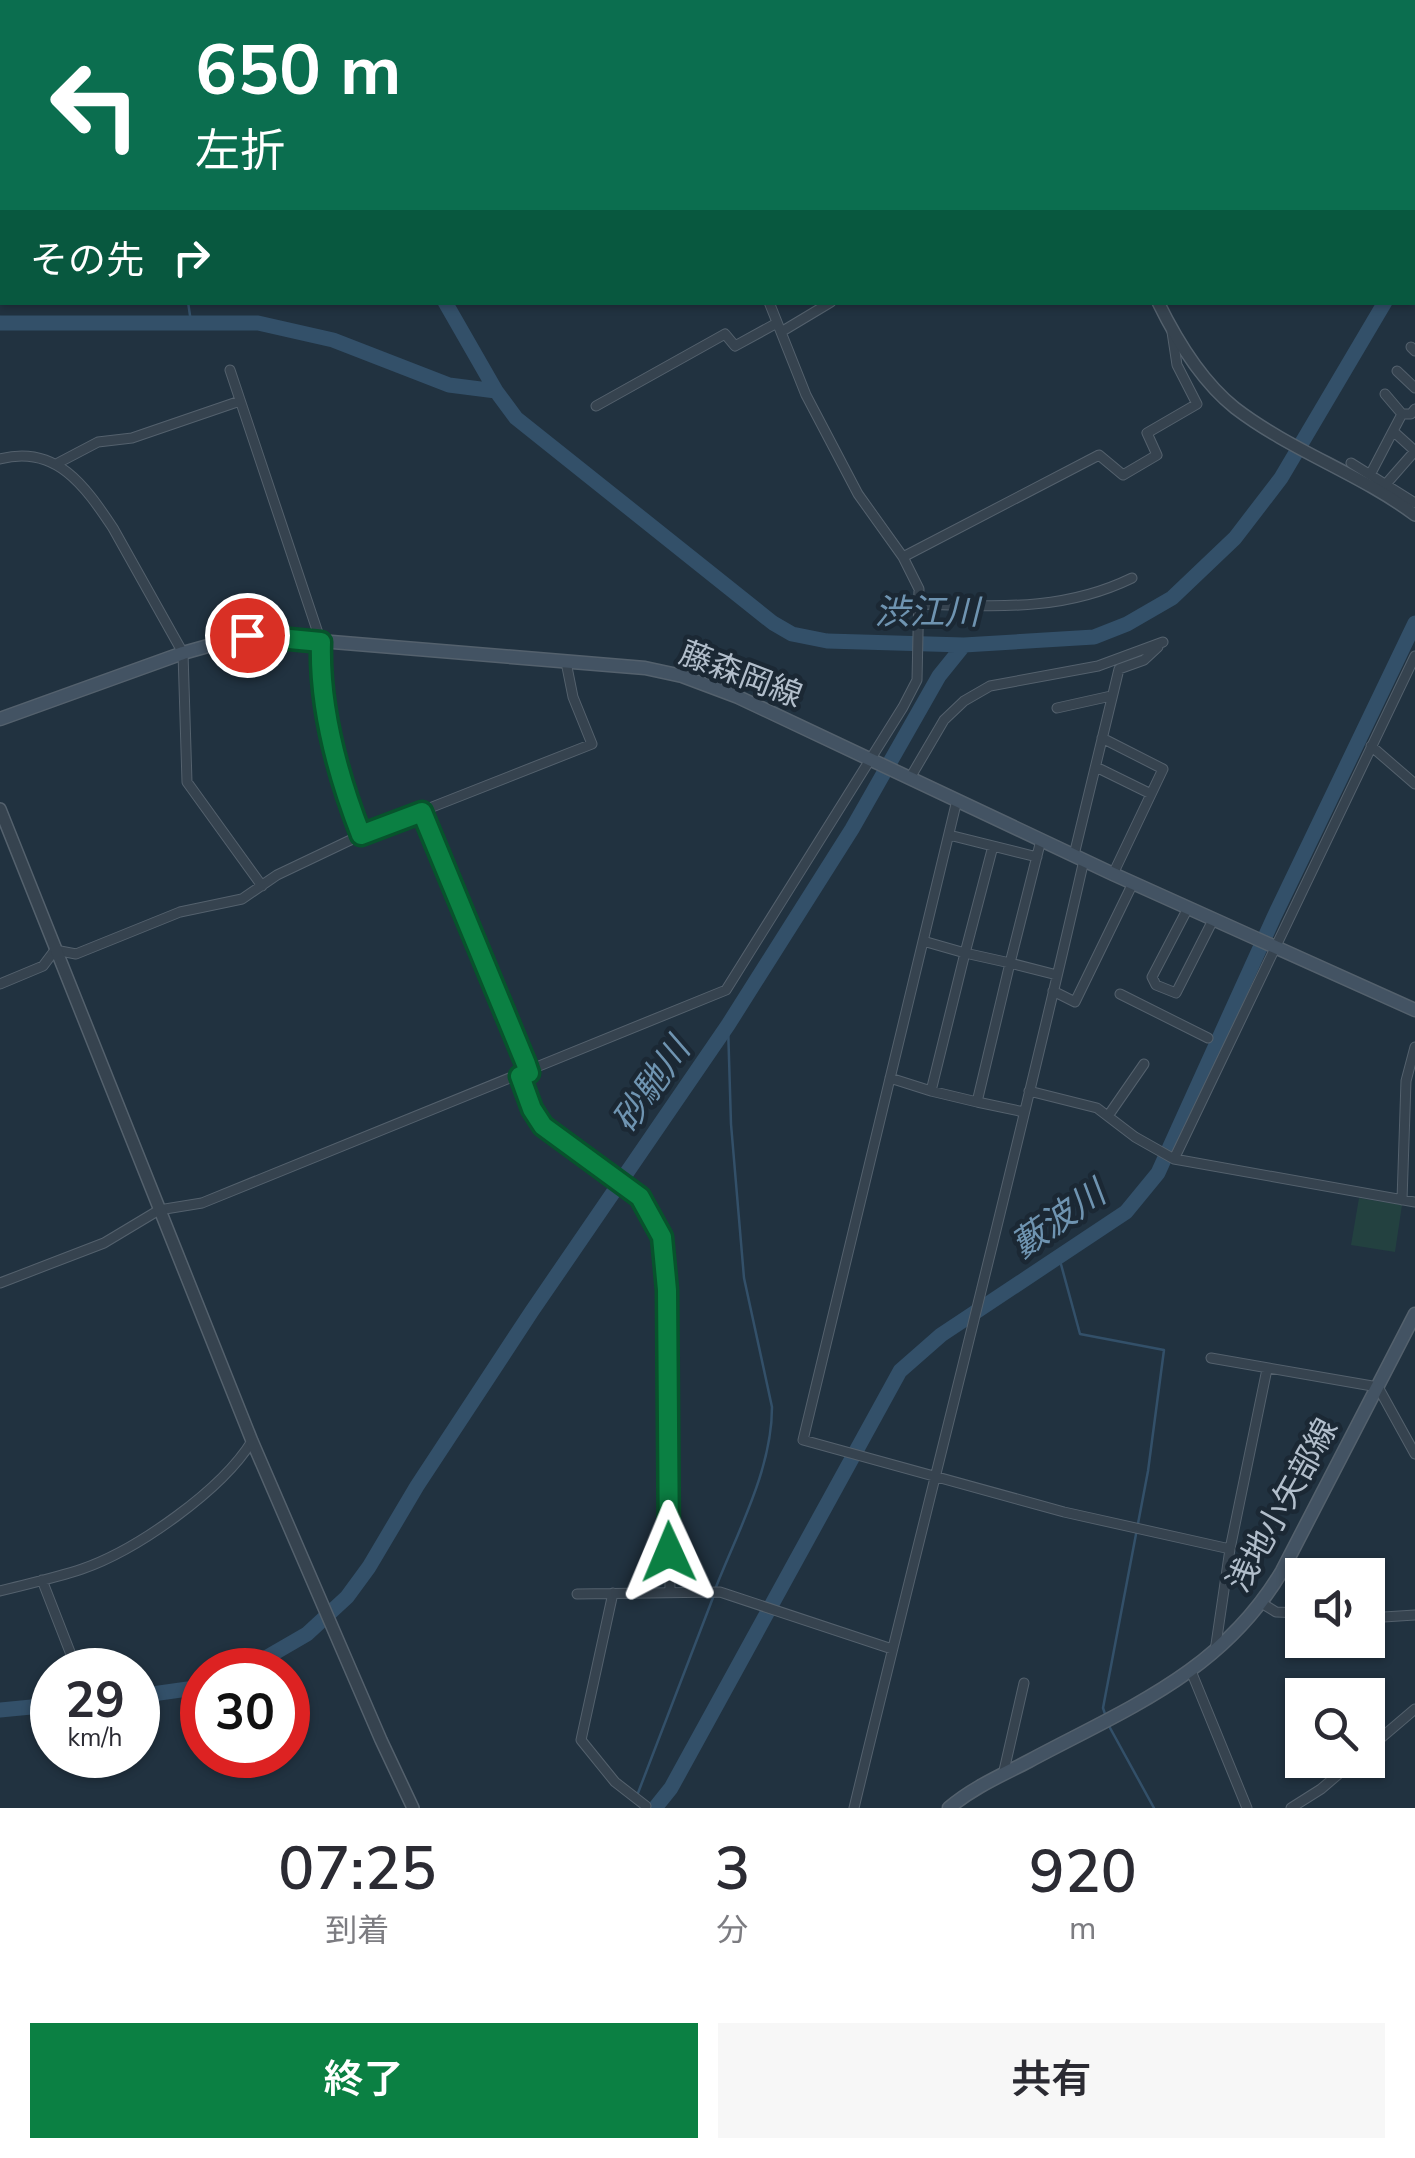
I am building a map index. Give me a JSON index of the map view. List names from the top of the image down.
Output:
{
  "streets": {
    "main road": ["藤森岡線", "浅地小矢部線"]
  },
  "water": ["渋江川", "砂馳川", "藪波川"],
  "page": {
    "turn": ["650 m", "左折"],
    "then": "その先",
    "speed": "29 km/h",
    "limit": "30",
    "eta": [
      "07:25",
      "到着",
      "3",
      "分",
      "920",
      "m"
    ],
    "buttons": ["終了", "共有"]
  }
}
